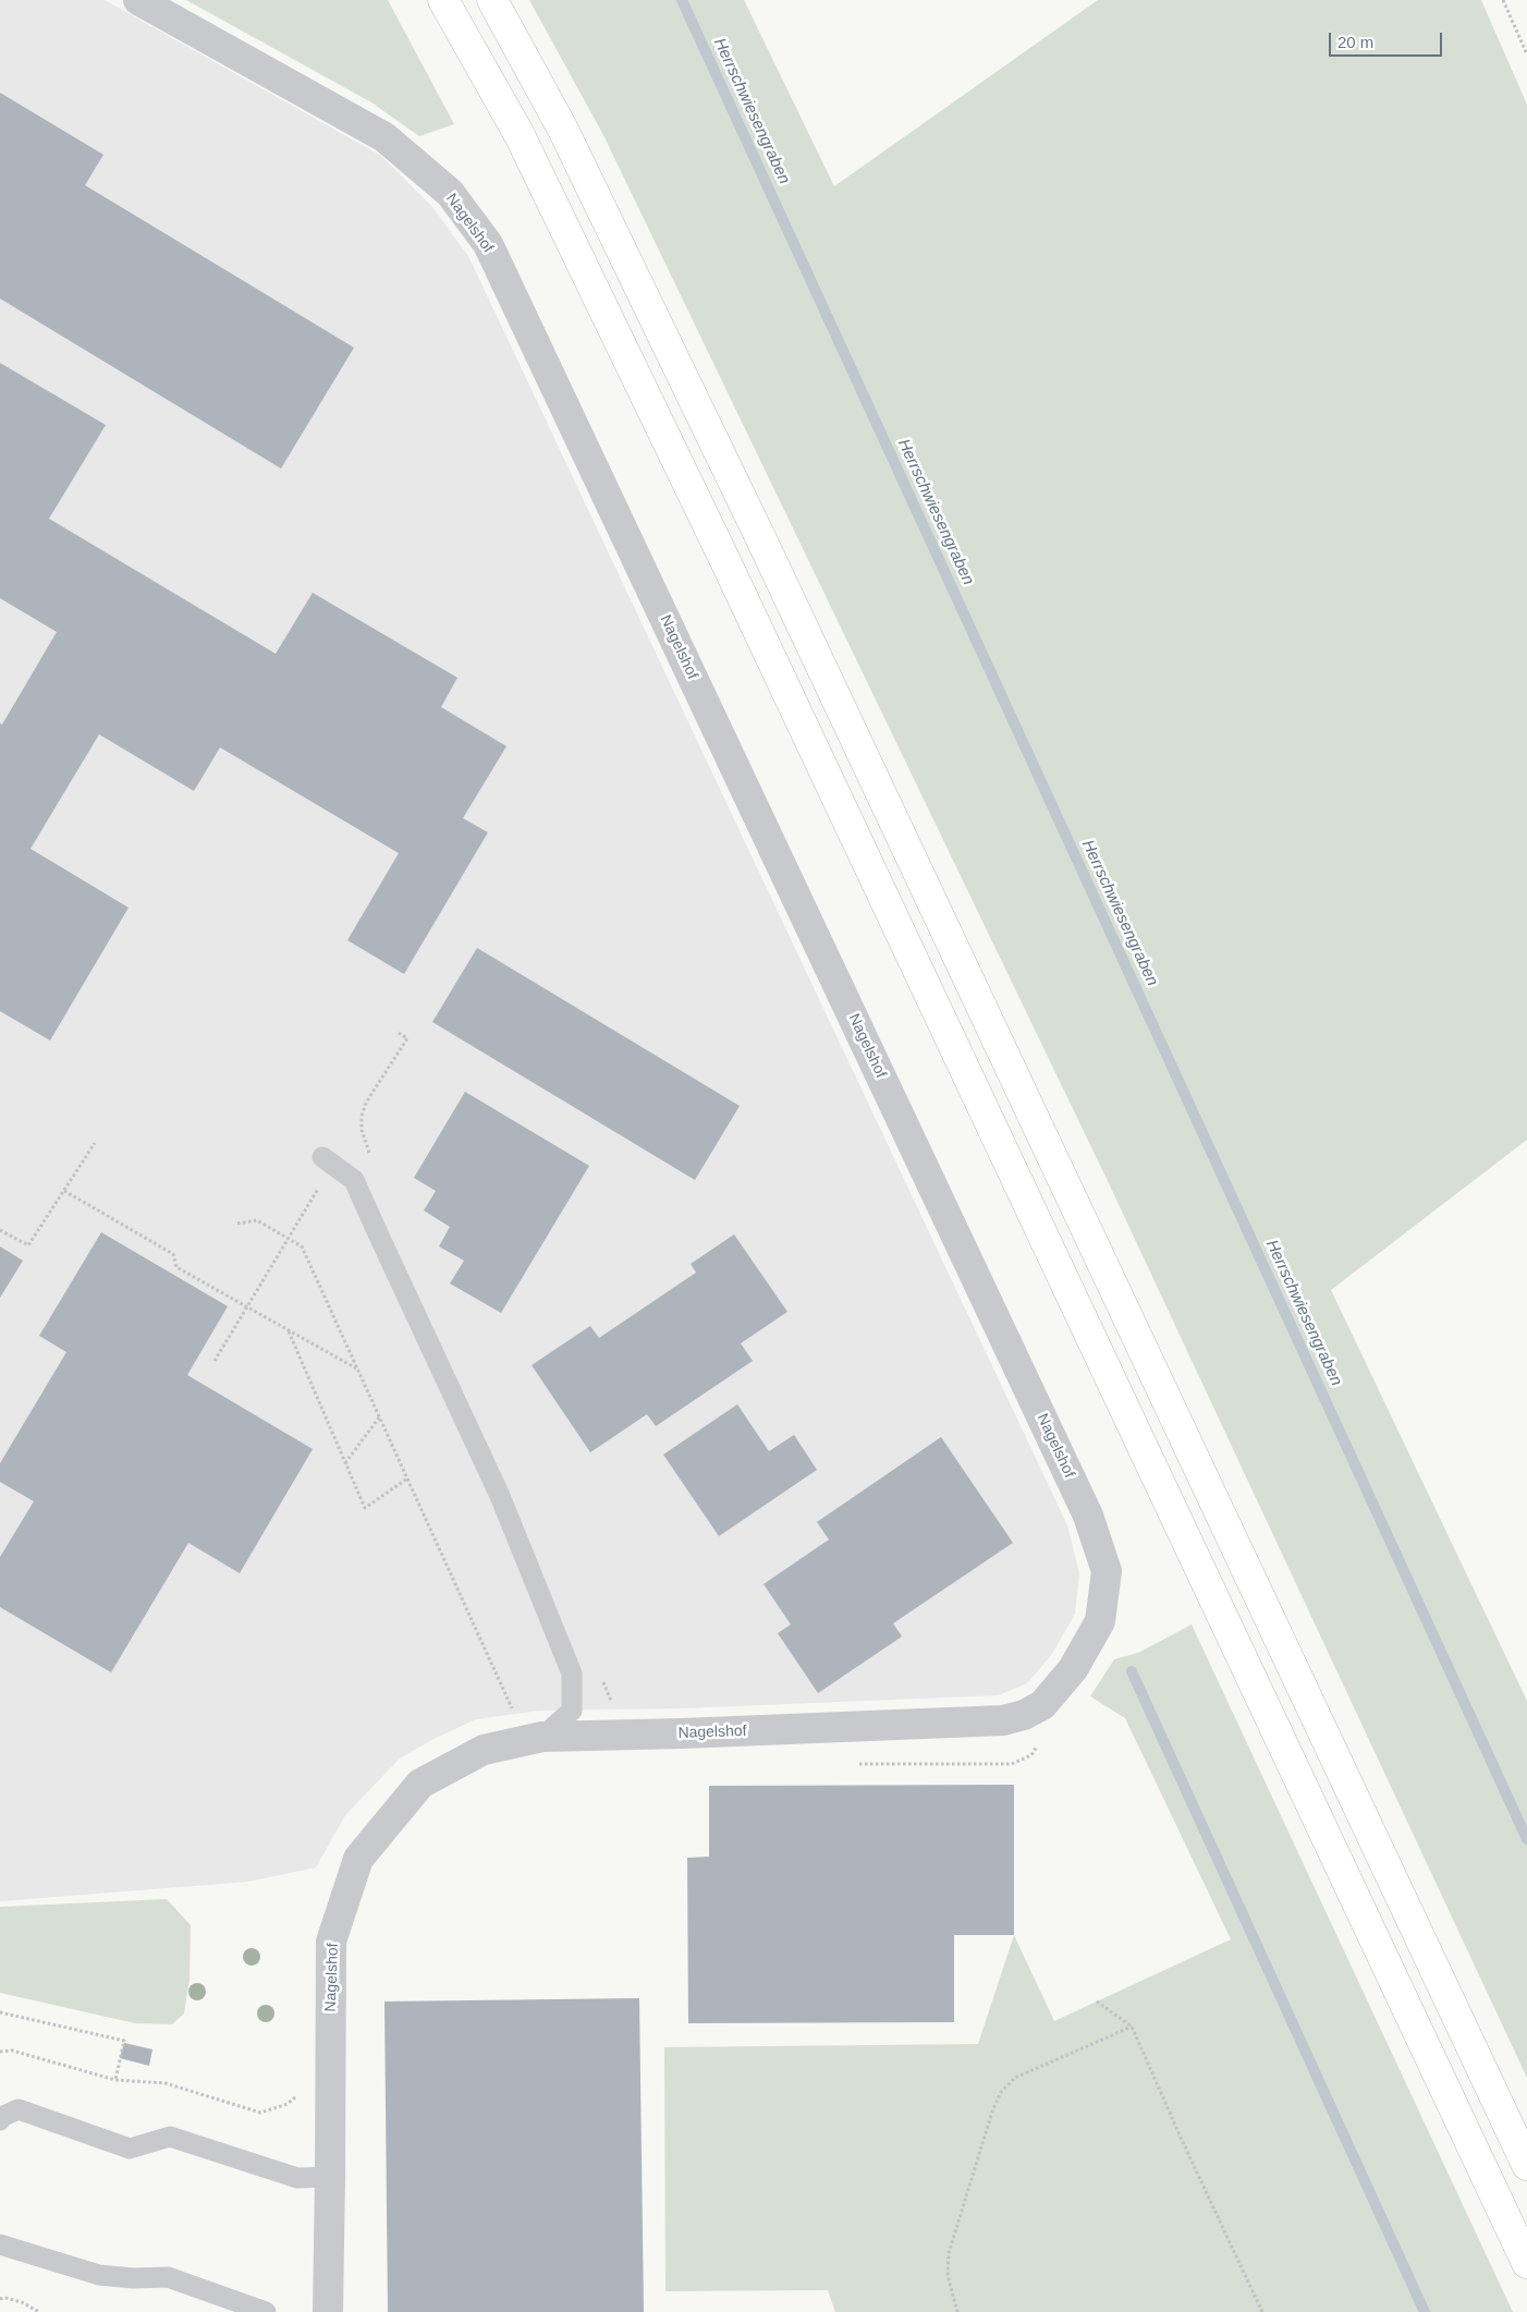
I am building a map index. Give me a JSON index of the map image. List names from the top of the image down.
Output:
{
  "streets": {
    "street": ["Nagelshof"]
  },
  "water": ["Herrschwiesengraben"],
  "scale_bar": "20 m"
}
